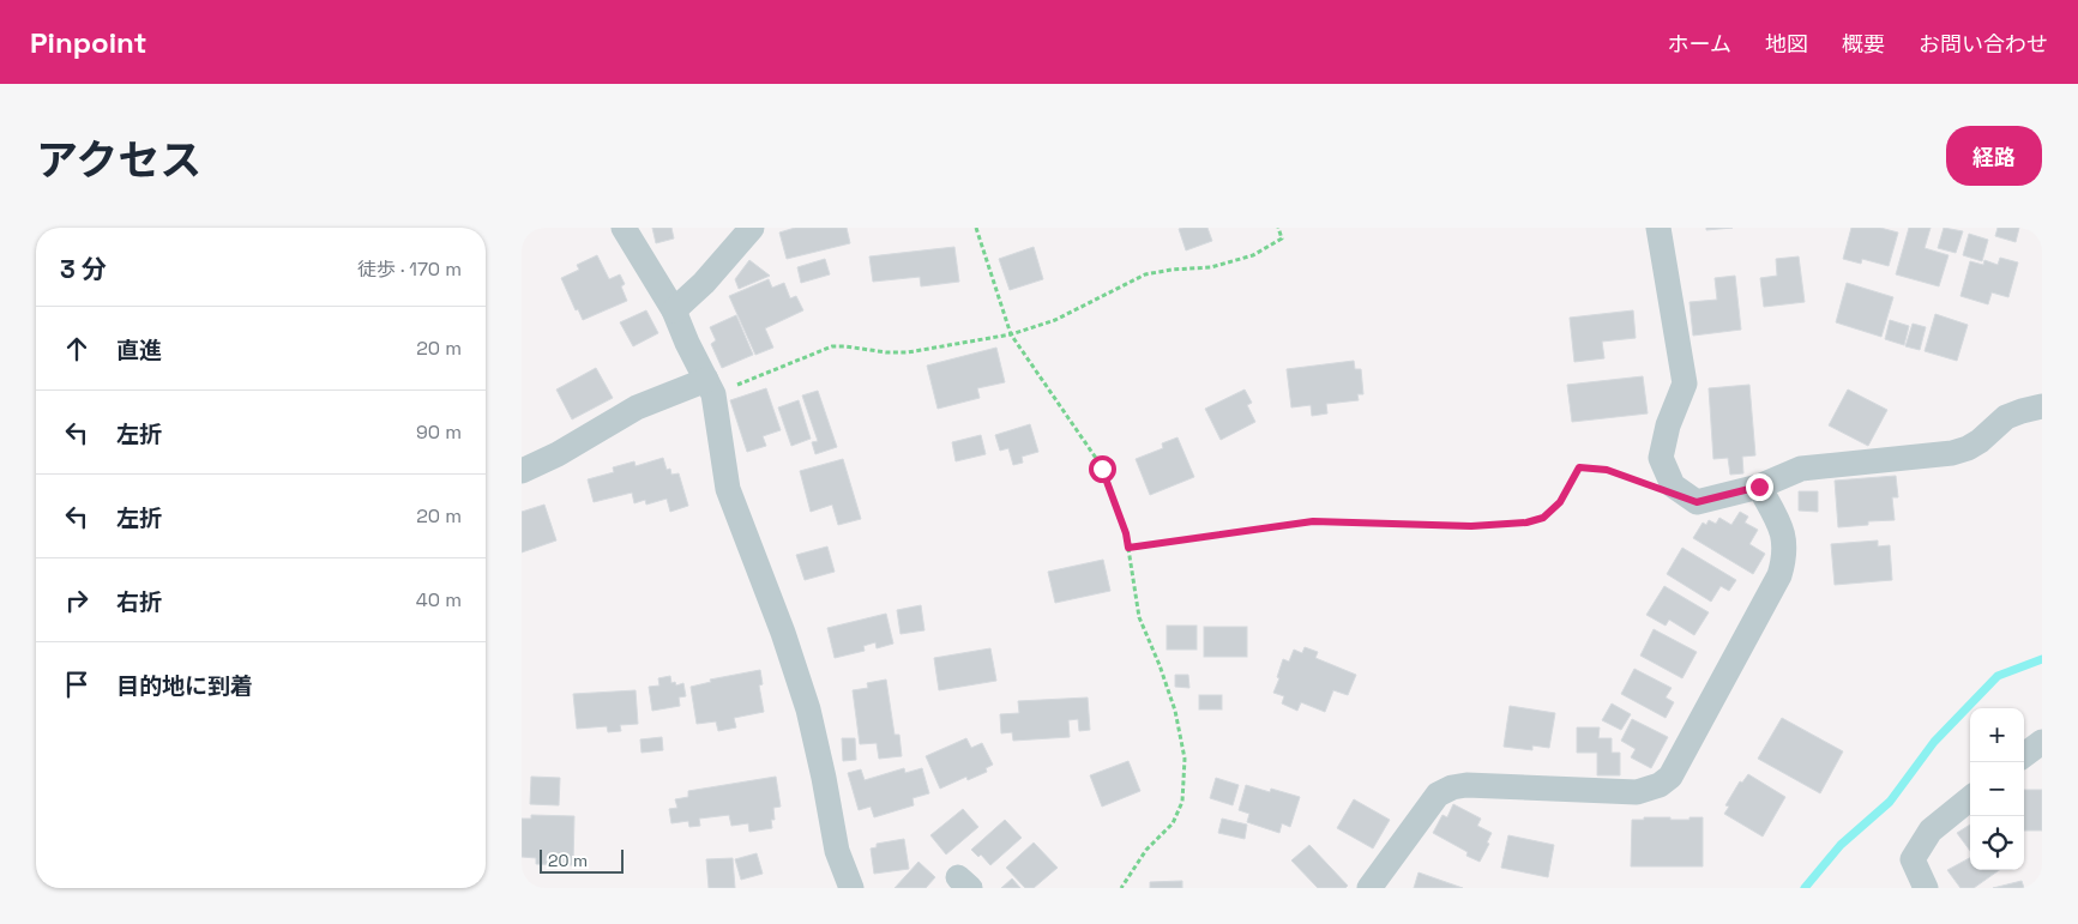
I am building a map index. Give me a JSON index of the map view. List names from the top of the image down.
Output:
{
  "scale_bar": "20 m",
  "page": {
    "header": "Pinpoint",
    "nav": [
      "ホーム",
      "地図",
      "概要",
      "お問い合わせ"
    ],
    "title": "アクセス",
    "buttons": "経路",
    "heading": ["3 分", "徒歩 · 170 m"],
    "list": [
      ["直進", "20 m"],
      ["左折", "90 m"],
      ["左折", "20 m"],
      ["右折", "40 m"],
      "目的地に到着"
    ],
    "map_buttons": ["+", "−"],
    "scale": "20 m"
  }
}
